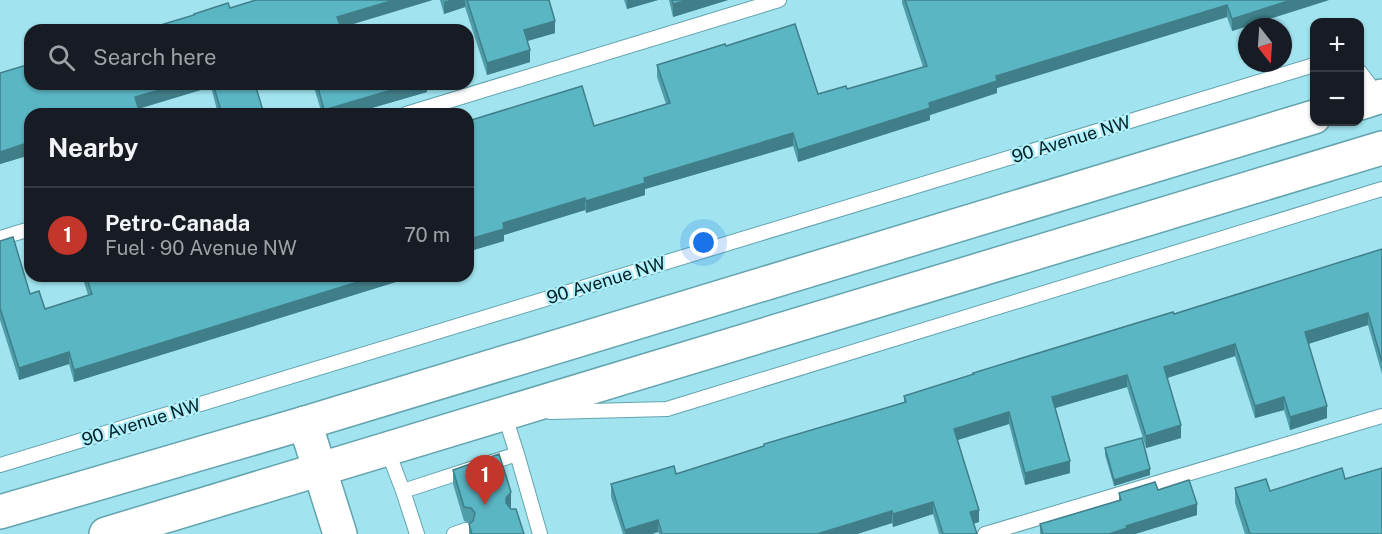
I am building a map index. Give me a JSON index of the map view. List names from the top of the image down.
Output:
{
  "streets": {
    "lane": ["90 Avenue NW"]
  },
  "north": "bottom",
  "page": {
    "map_buttons": ["+", "−"],
    "search": "Search here",
    "heading": "Nearby",
    "list": [
      {
        "mark": "1",
        "name": "Petro-Canada",
        "note": "Fuel · 90 Avenue NW",
        "value": "70 m"
      }
    ],
    "pins": "1"
  }
}
